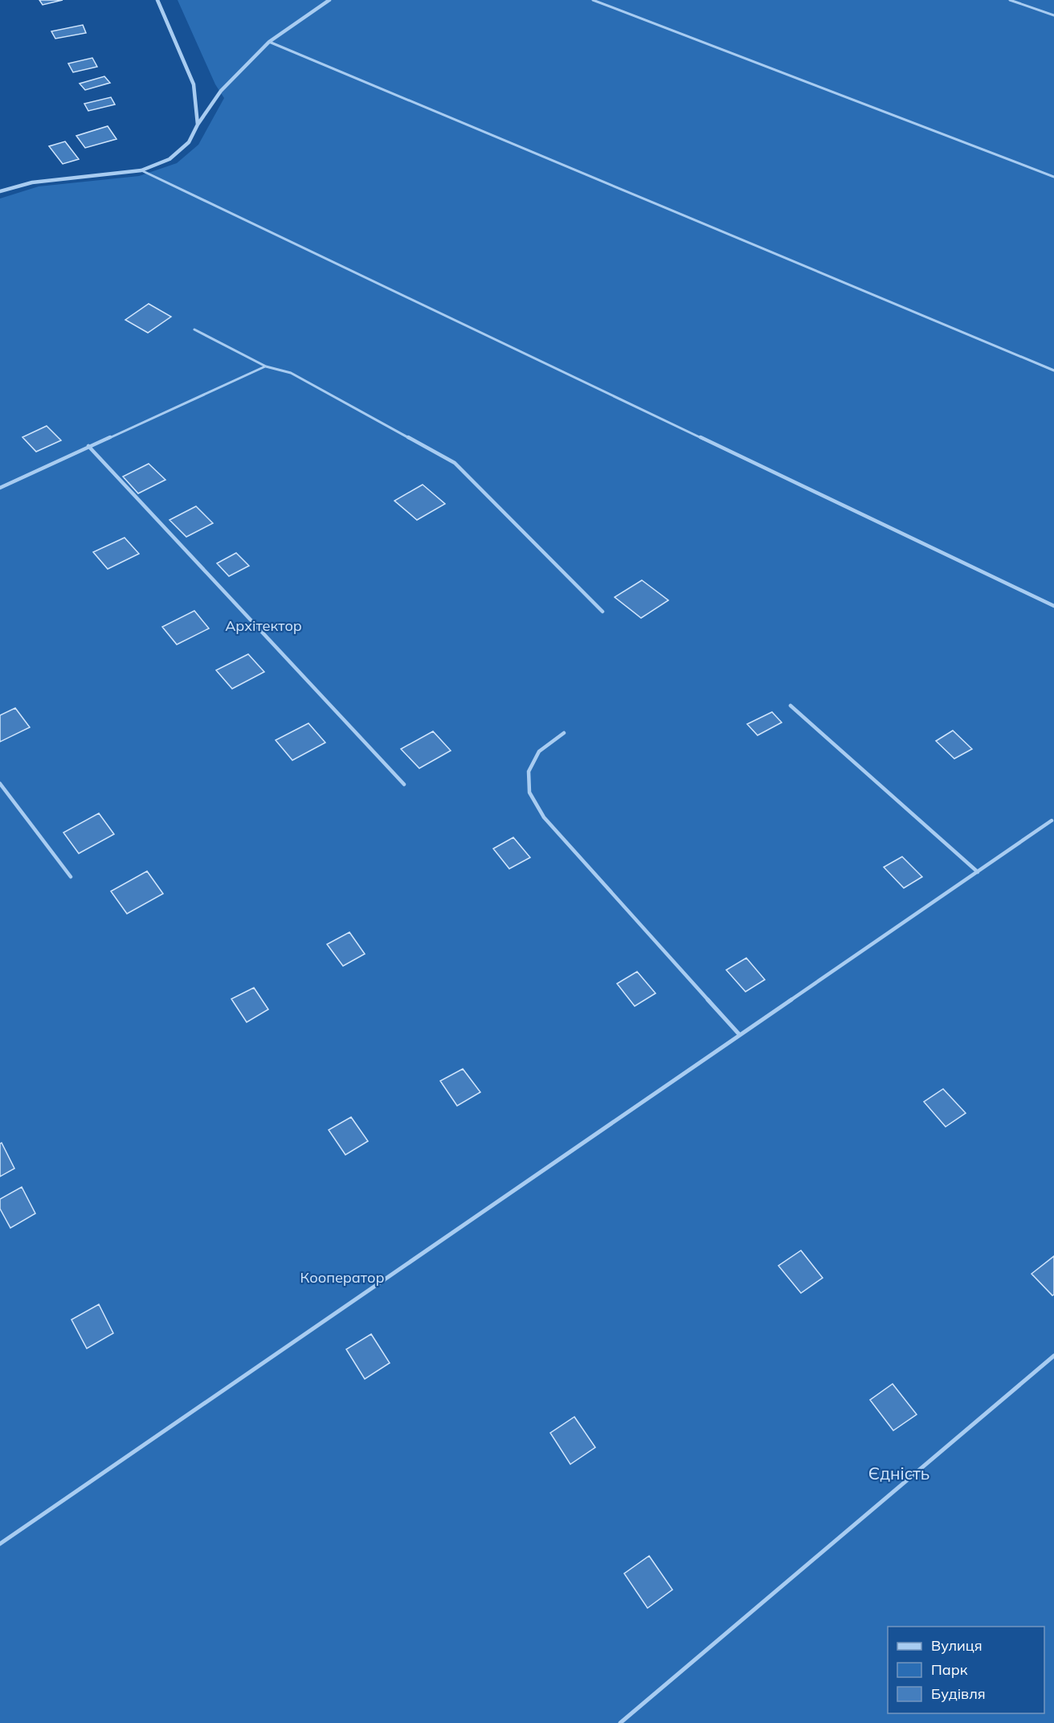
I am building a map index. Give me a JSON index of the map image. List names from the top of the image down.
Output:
{
  "parks": ["Архітектор", "Кооператор", "Єдність"],
  "legend": ["Вулиця", "Парк", "Будівля"]
}
